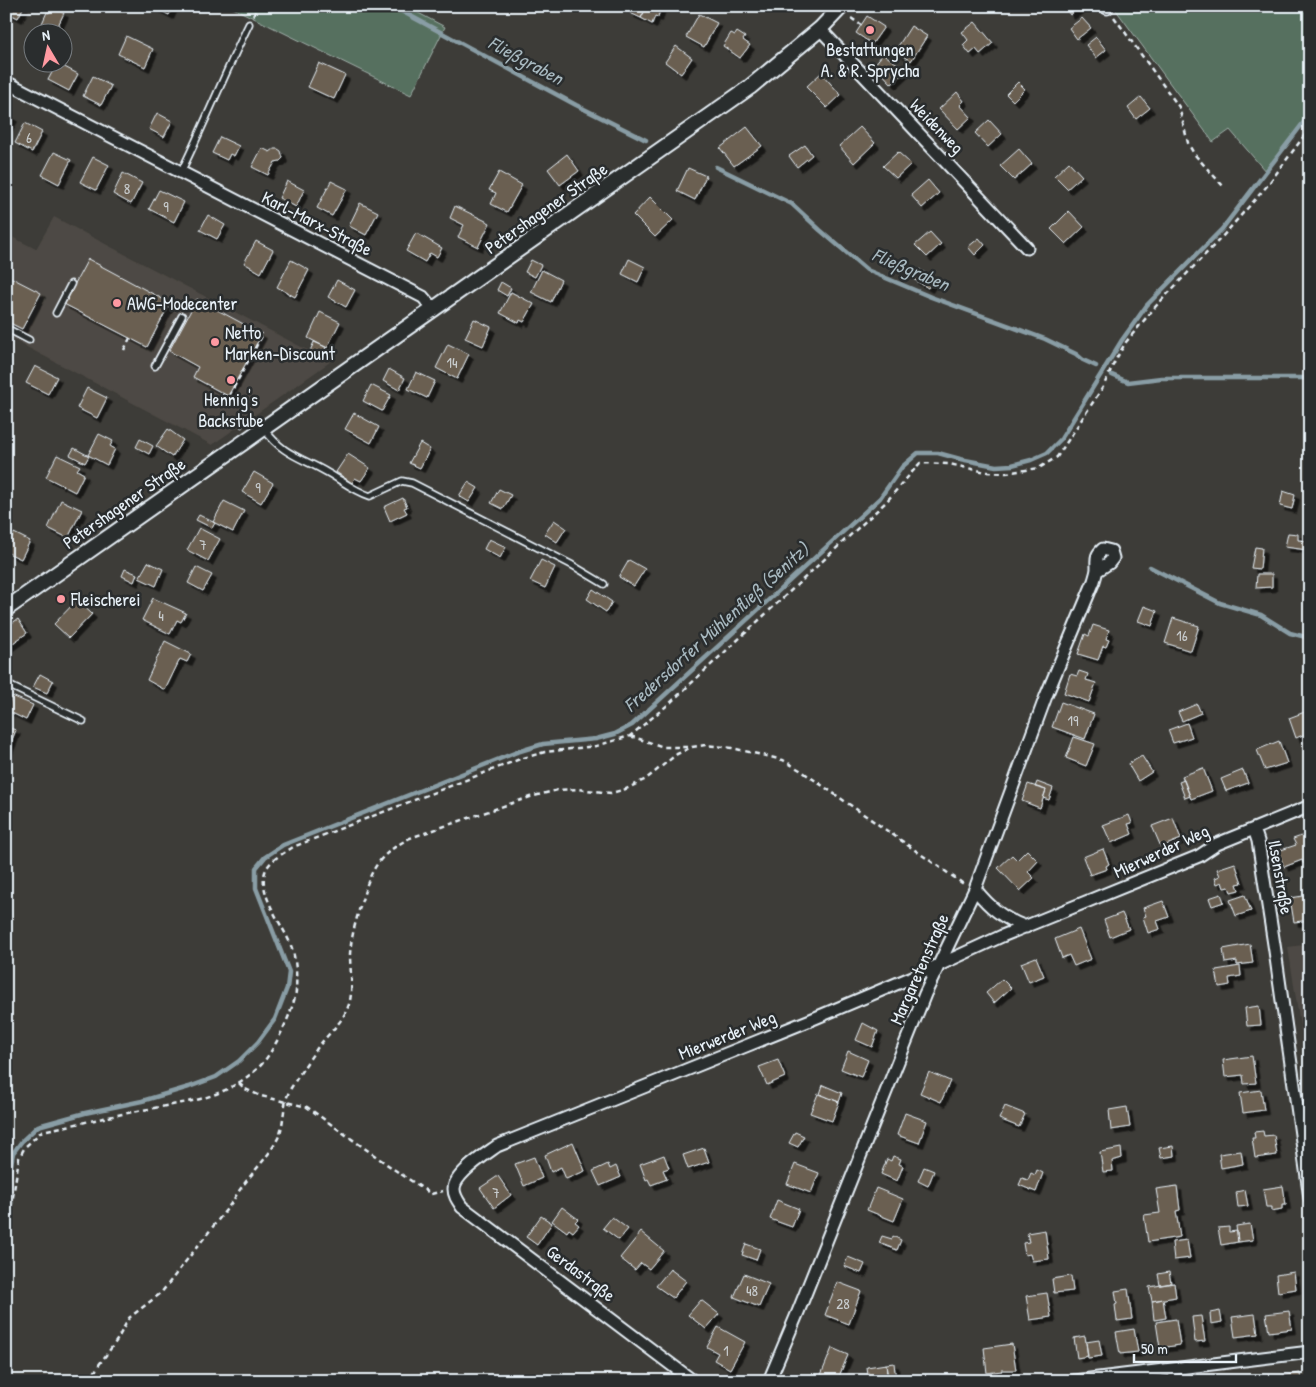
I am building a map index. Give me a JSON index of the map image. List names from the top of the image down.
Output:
{
  "streets": {
    "street": [
      "Weidenweg",
      "Petershagener Straße",
      "Karl-Marx-Straße",
      "Mierwerder Weg",
      "Ilsenstraße",
      "Margaretenstraße",
      "Gerdastraße"
    ]
  },
  "crossings": [
    ["Weidenweg", "Petershagener Straße"],
    ["Petershagener Straße", "Karl-Marx-Straße"],
    ["Mierwerder Weg", "Ilsenstraße"],
    ["Mierwerder Weg", "Margaretenstraße"],
    ["Mierwerder Weg", "Gerdastraße"]
  ],
  "water": ["Fließgraben", "Fredersdorfer Mühlenfließ (Senitz)"],
  "places": [
    "Bestattungen A. & R. Sprycha",
    "AWG-Modecenter",
    "Netto Marken-Discount",
    "Hennig's Backstube",
    "Fleischerei"
  ],
  "house_numbers": [
    "6",
    "8",
    "9",
    "14",
    "9",
    "7",
    "4",
    "16",
    "19",
    "7",
    "48",
    "28",
    "1"
  ],
  "scale_bar": "50 m",
  "north": "top"
}
